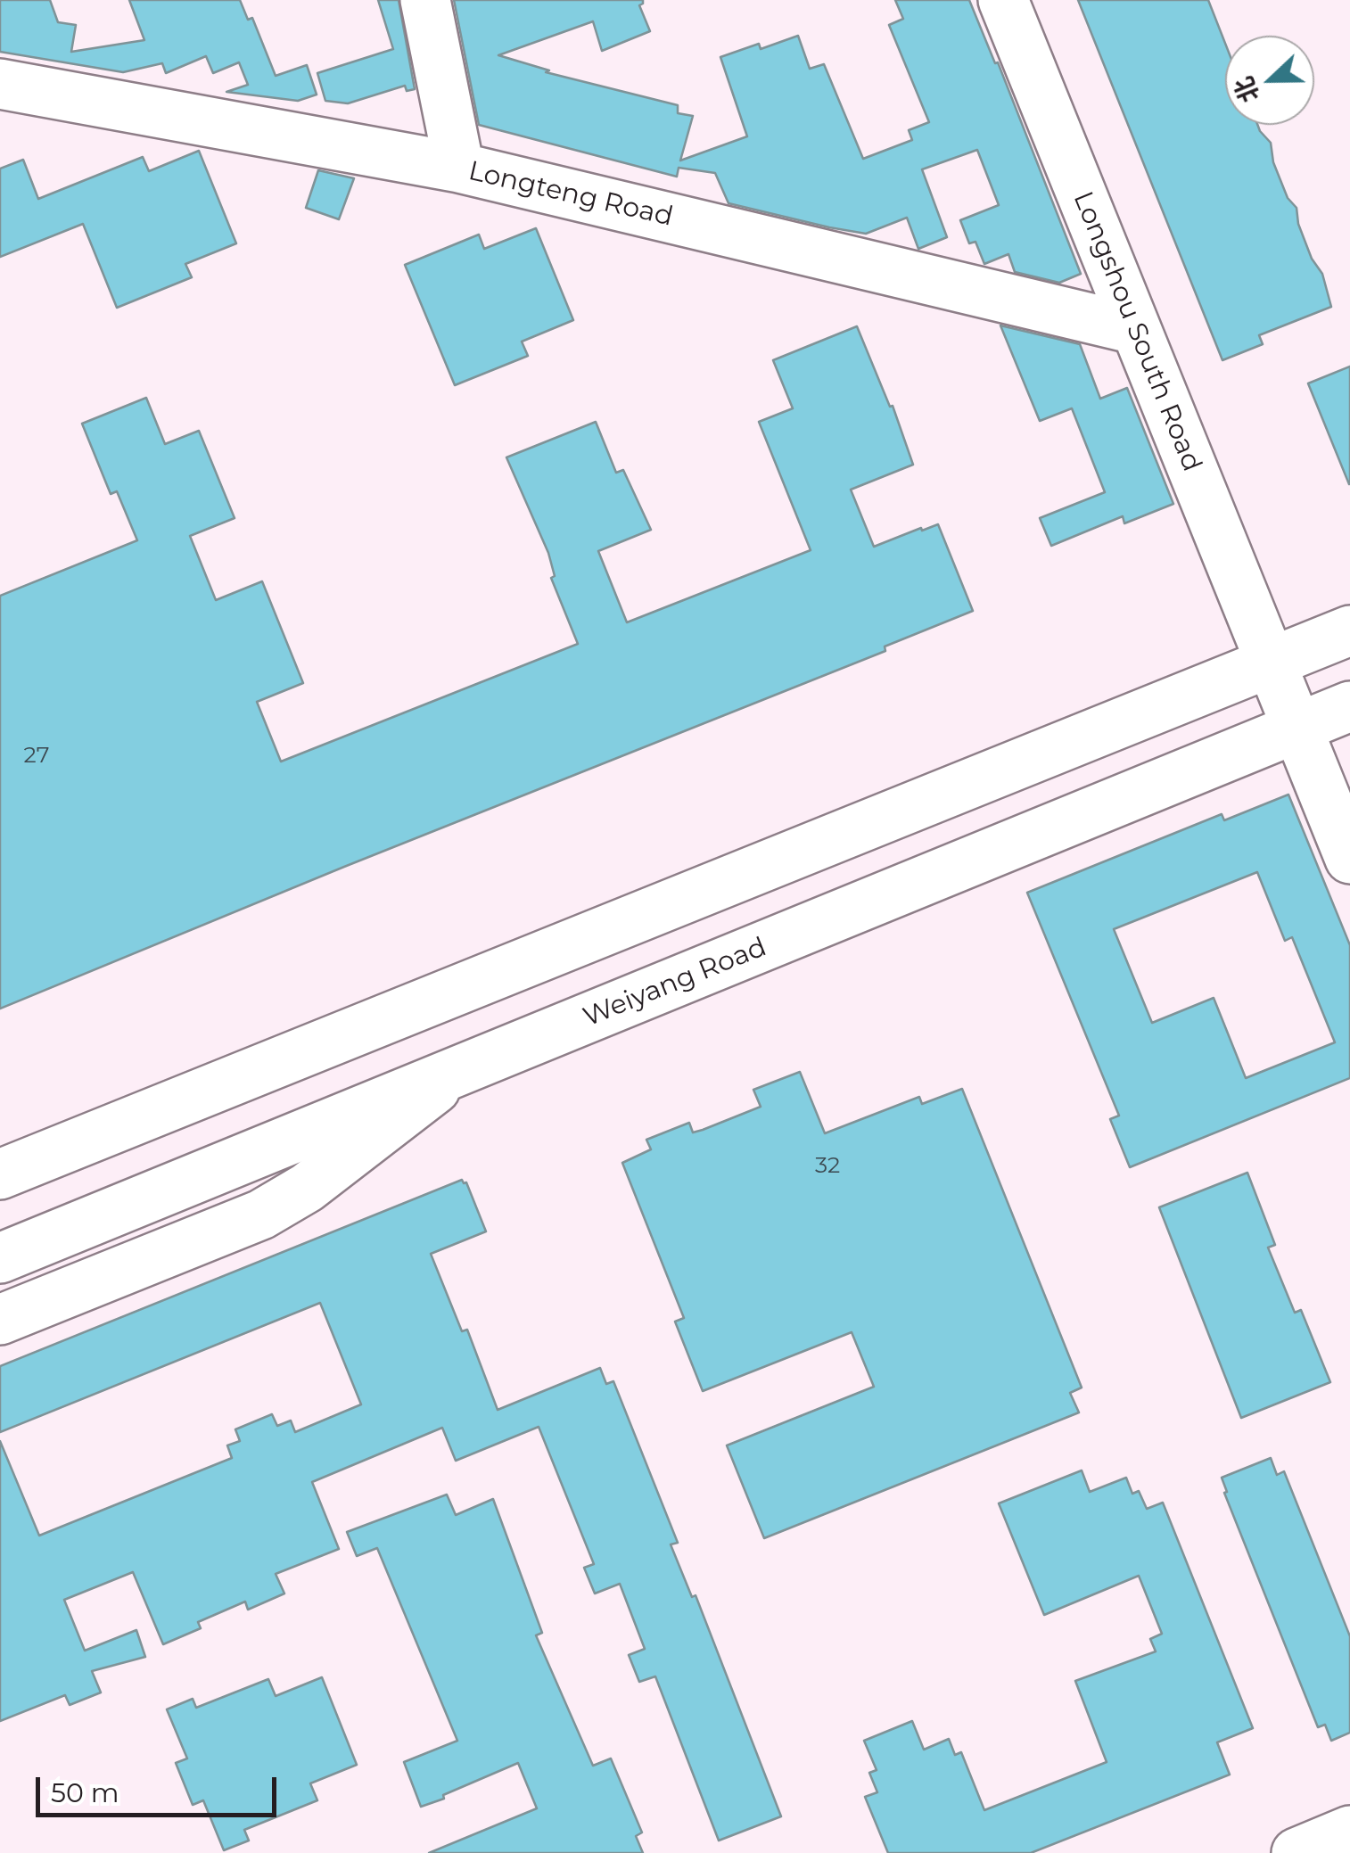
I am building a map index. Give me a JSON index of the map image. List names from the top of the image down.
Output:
{
  "streets": {
    "main road": ["Longteng Road", "Longshou South Road", "Weiyang Road"]
  },
  "crossings": [
    ["Longteng Road", "Longshou South Road"],
    ["Longshou South Road", "Weiyang Road"]
  ],
  "house_numbers": ["27", "32"],
  "scale_bar": "50 m",
  "north": "left"
}
